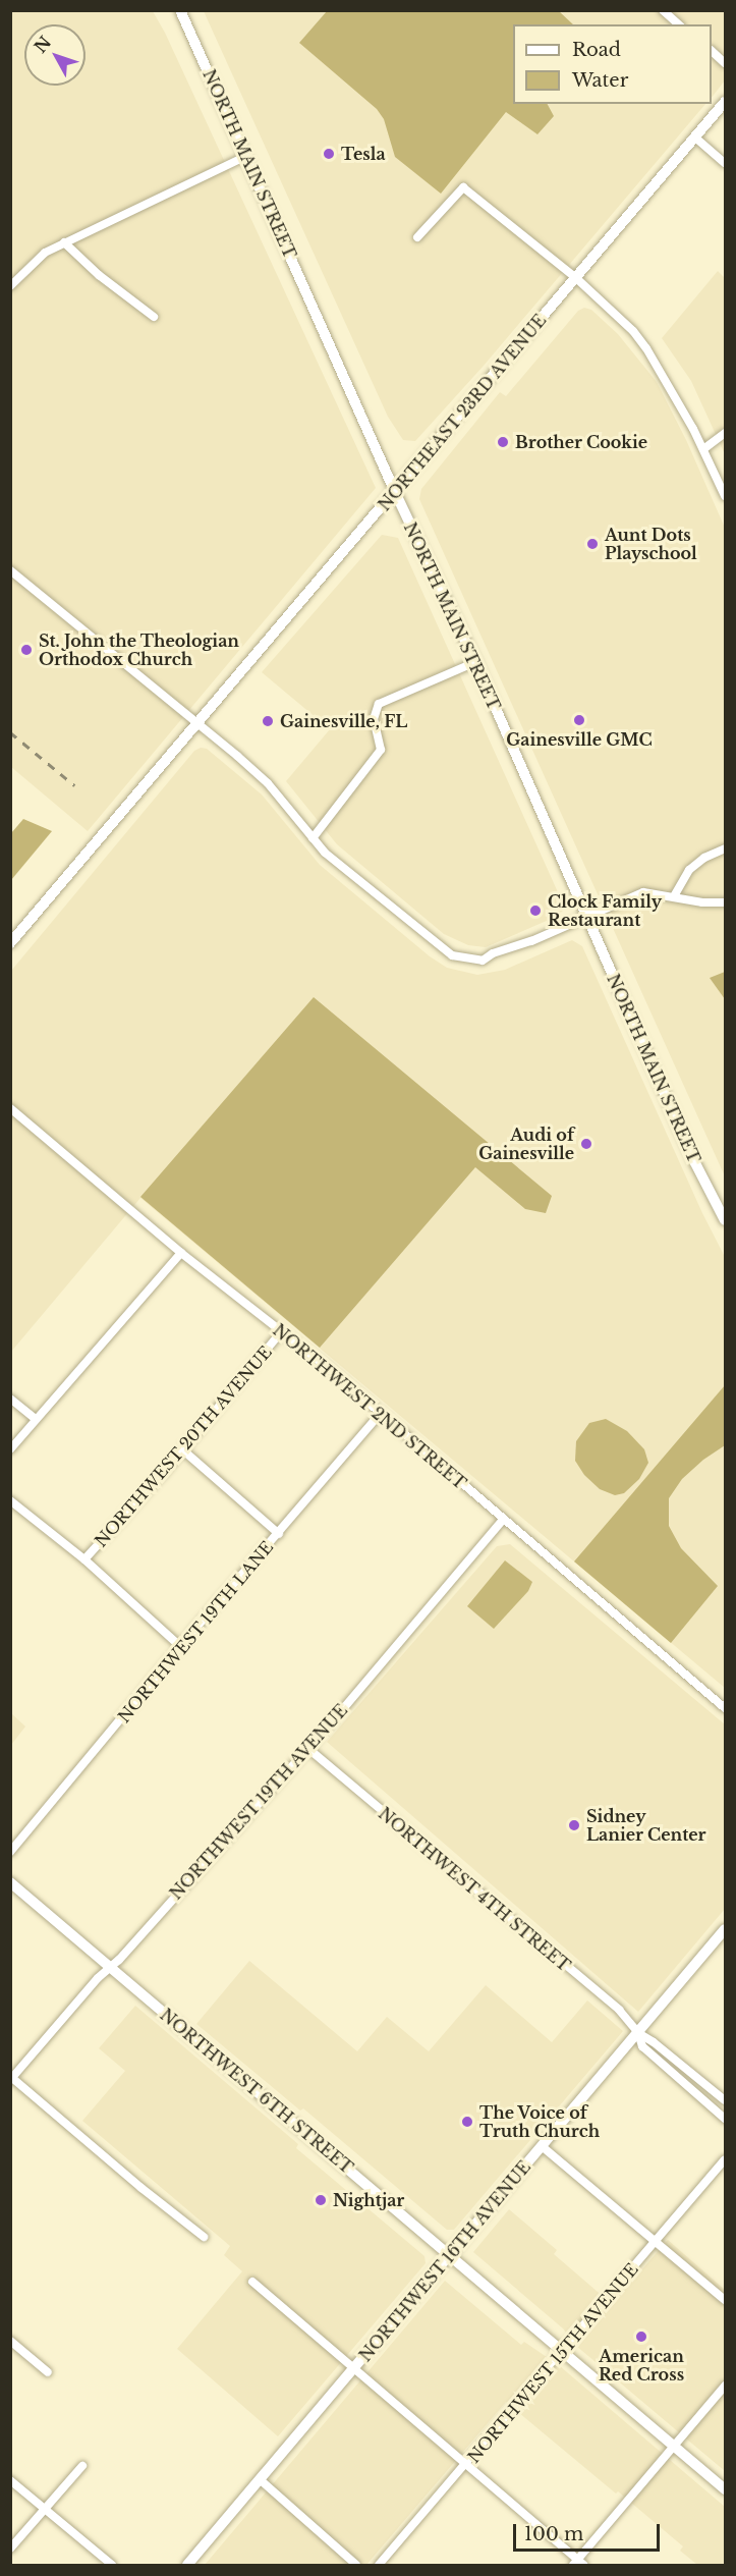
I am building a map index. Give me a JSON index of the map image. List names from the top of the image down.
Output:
{
  "streets": {
    "main road": [
      "NORTH MAIN STREET",
      "NORTHEAST 23RD AVENUE",
      "NORTHWEST 6TH STREET",
      "NORTHWEST 16TH AVENUE"
    ],
    "street": [
      "NORTHWEST 2ND STREET",
      "NORTHWEST 20TH AVENUE",
      "NORTHWEST 19TH LANE",
      "NORTHWEST 19TH AVENUE",
      "NORTHWEST 4TH STREET",
      "NORTHWEST 15TH AVENUE"
    ]
  },
  "crossings": [
    ["NORTH MAIN STREET", "NORTHEAST 23RD AVENUE"],
    ["NORTHWEST 2ND STREET", "NORTHWEST 20TH AVENUE"],
    ["NORTHWEST 2ND STREET", "NORTHWEST 19TH LANE"],
    ["NORTHWEST 2ND STREET", "NORTHWEST 19TH AVENUE"],
    ["NORTHWEST 19TH AVENUE", "NORTHWEST 4TH STREET"],
    ["NORTHWEST 19TH AVENUE", "NORTHWEST 6TH STREET"],
    ["NORTHWEST 4TH STREET", "NORTHWEST 16TH AVENUE"],
    ["NORTHWEST 6TH STREET", "NORTHWEST 16TH AVENUE"],
    ["NORTHWEST 6TH STREET", "NORTHWEST 15TH AVENUE"]
  ],
  "places": [
    "Tesla",
    "Brother Cookie",
    "Aunt Dots Playschool",
    "St. John the Theologian Orthodox Church",
    "Gainesville GMC",
    "Gainesville, FL",
    "Clock Family Restaurant",
    "Audi of Gainesville",
    "Sidney Lanier Center",
    "The Voice of Truth Church",
    "Nightjar",
    "American Red Cross"
  ],
  "legend": ["Road", "Water"],
  "scale_bar": "100 m",
  "north": "top left"
}
